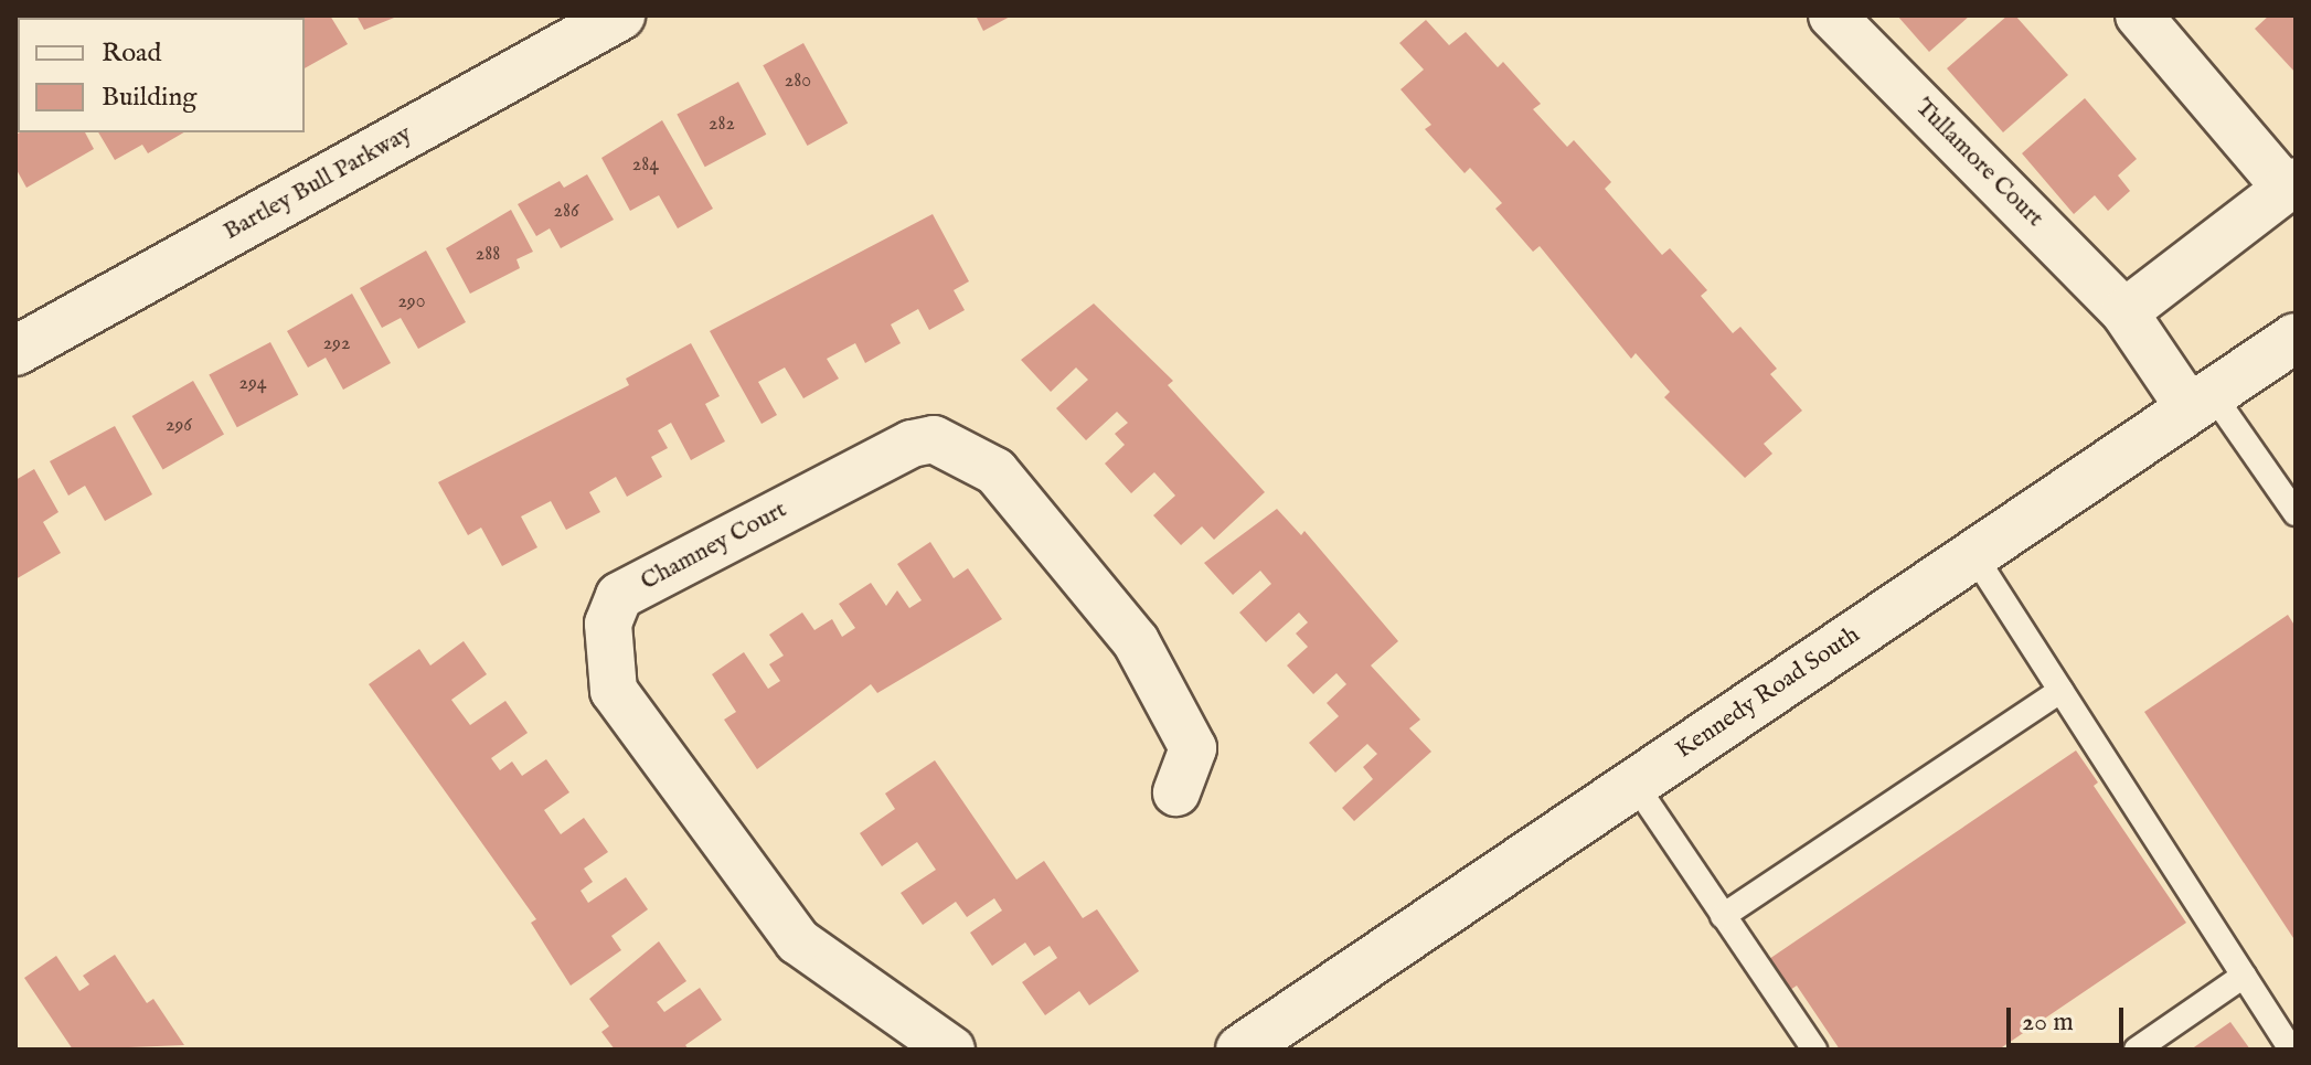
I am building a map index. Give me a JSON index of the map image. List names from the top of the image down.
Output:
{
  "streets": {
    "main road": ["Bartley Bull Parkway", "Kennedy Road South"],
    "street": ["Tullamore Court", "Chamney Court"]
  },
  "crossings": [
    ["Tullamore Court", "Kennedy Road South"]
  ],
  "house_numbers": [
    "280",
    "282",
    "284",
    "286",
    "288",
    "290",
    "292",
    "294",
    "296"
  ],
  "legend": ["Road", "Building"],
  "scale_bar": "20 m"
}
